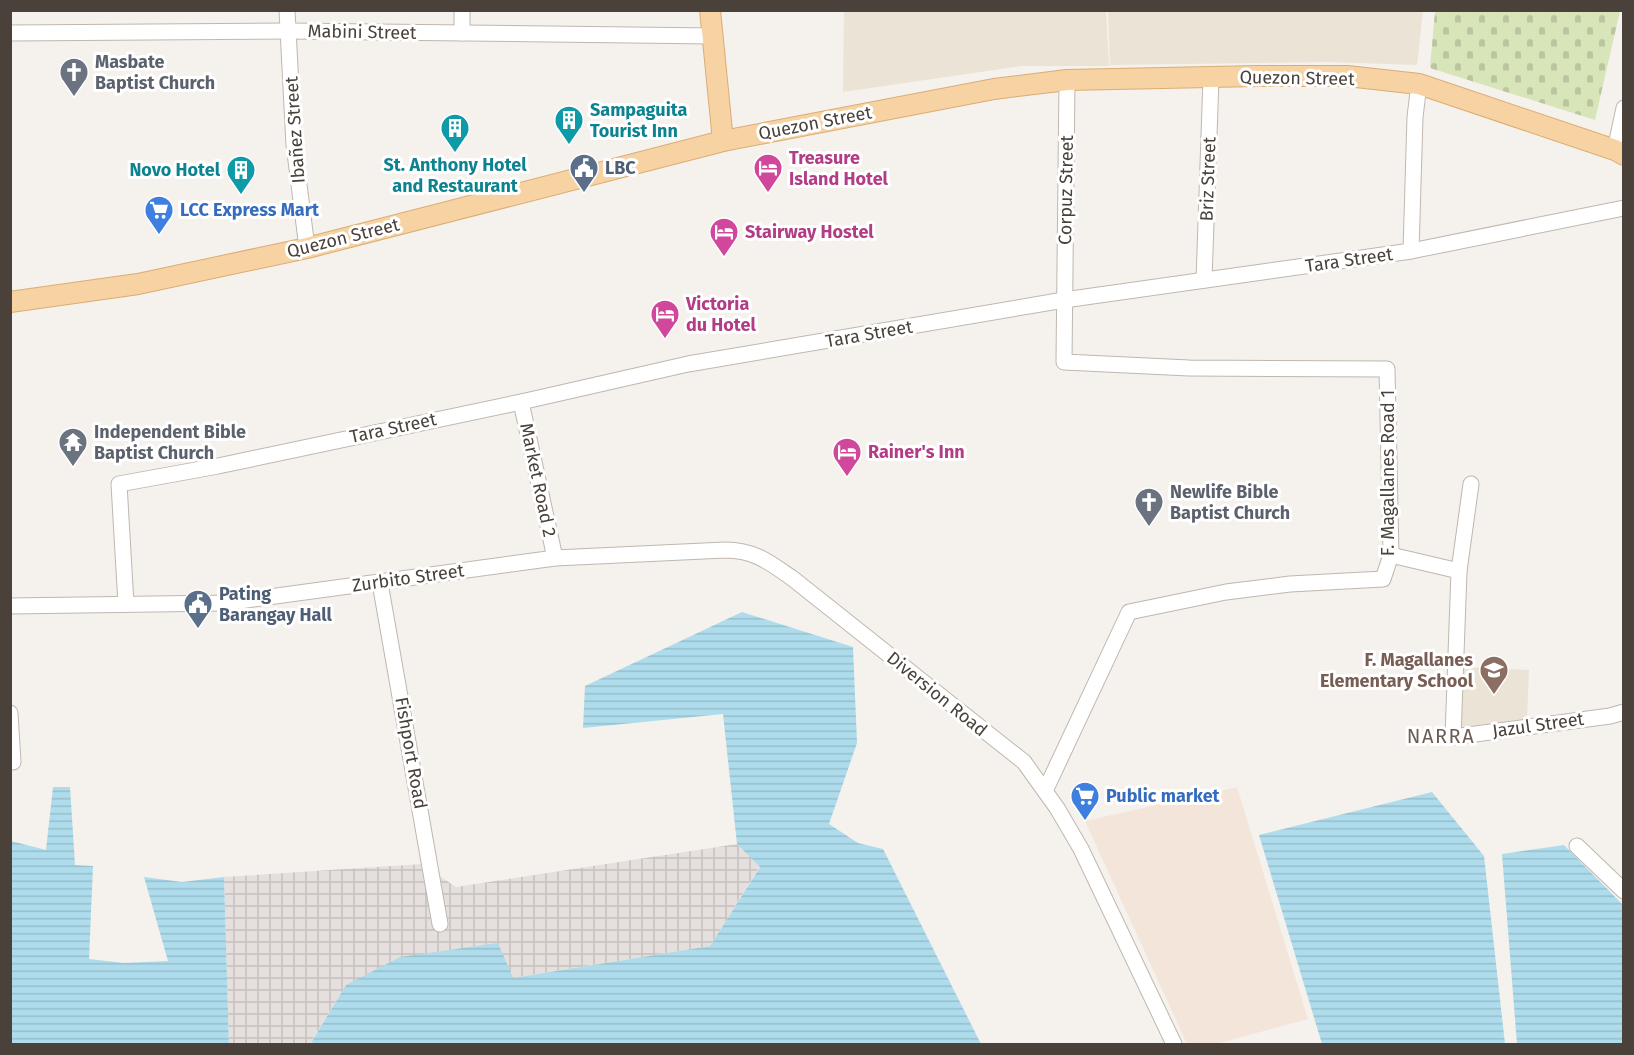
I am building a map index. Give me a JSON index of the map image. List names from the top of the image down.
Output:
{
  "streets": {
    "main road": ["Quezon Street"],
    "street": [
      "Mabini Street",
      "Ibañez Street",
      "Briz Street",
      "Corpuz Street",
      "Tara Street",
      "F. Magallanes Road 1",
      "Market Road 2",
      "Zurbito Street",
      "Diversion Road",
      "Jazul Street",
      "Fishport Road"
    ]
  },
  "crossings": [
    ["Mabini Street", "Ibañez Street"],
    ["Quezon Street", "Ibañez Street"],
    ["Quezon Street", "Briz Street"],
    ["Quezon Street", "Corpuz Street"],
    ["Briz Street", "Tara Street"],
    ["Corpuz Street", "Tara Street"],
    ["Corpuz Street", "F. Magallanes Road 1"],
    ["Tara Street", "F. Magallanes Road 1"],
    ["Tara Street", "Market Road 2"],
    ["Tara Street", "Zurbito Street"],
    ["F. Magallanes Road 1", "Diversion Road"],
    ["Market Road 2", "Zurbito Street"],
    ["Market Road 2", "Diversion Road"],
    ["Zurbito Street", "Diversion Road"],
    ["Zurbito Street", "Fishport Road"]
  ],
  "districts": ["NARRA"],
  "places": {
    "church": ["Masbate Baptist Church", "Newlife Bible Baptist Church"],
    "building": ["Sampaguita Tourist Inn", "St. Anthony Hotel and Restaurant", "Novo Hotel"],
    "public building": ["LBC", "Pating Barangay Hall"],
    "hotel": [
      "Treasure Island Hotel",
      "Stairway Hostel",
      "Victoria du Hotel",
      "Rainer's Inn"
    ],
    "supermarket": ["LCC Express Mart", "Public market"],
    "temple": ["Independent Bible Baptist Church"],
    "school or university": ["F. Magallanes Elementary School"]
  }
}
